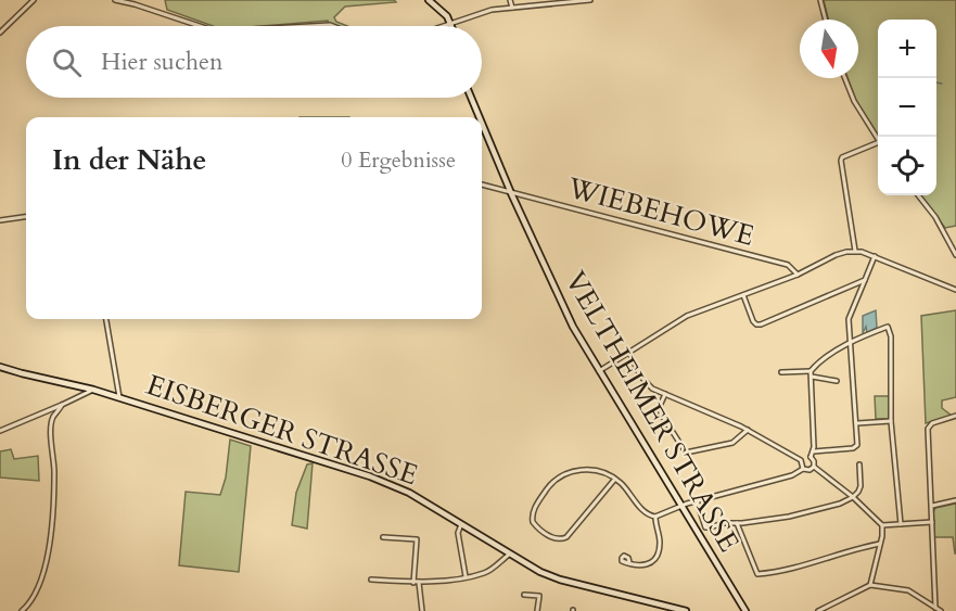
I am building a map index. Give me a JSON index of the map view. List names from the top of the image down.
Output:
{
  "streets": {
    "main road": ["VELTHEIMER STRASSE", "EISBERGER STRASSE"],
    "street": ["WIEBEHOWE"]
  },
  "crossings": [
    ["WIEBEHOWE", "VELTHEIMER STRASSE"]
  ],
  "north": "bottom",
  "page": {
    "map_buttons": ["+", "−"],
    "search": "Hier suchen",
    "heading": ["In der Nähe", "0 Ergebnisse"]
  }
}
